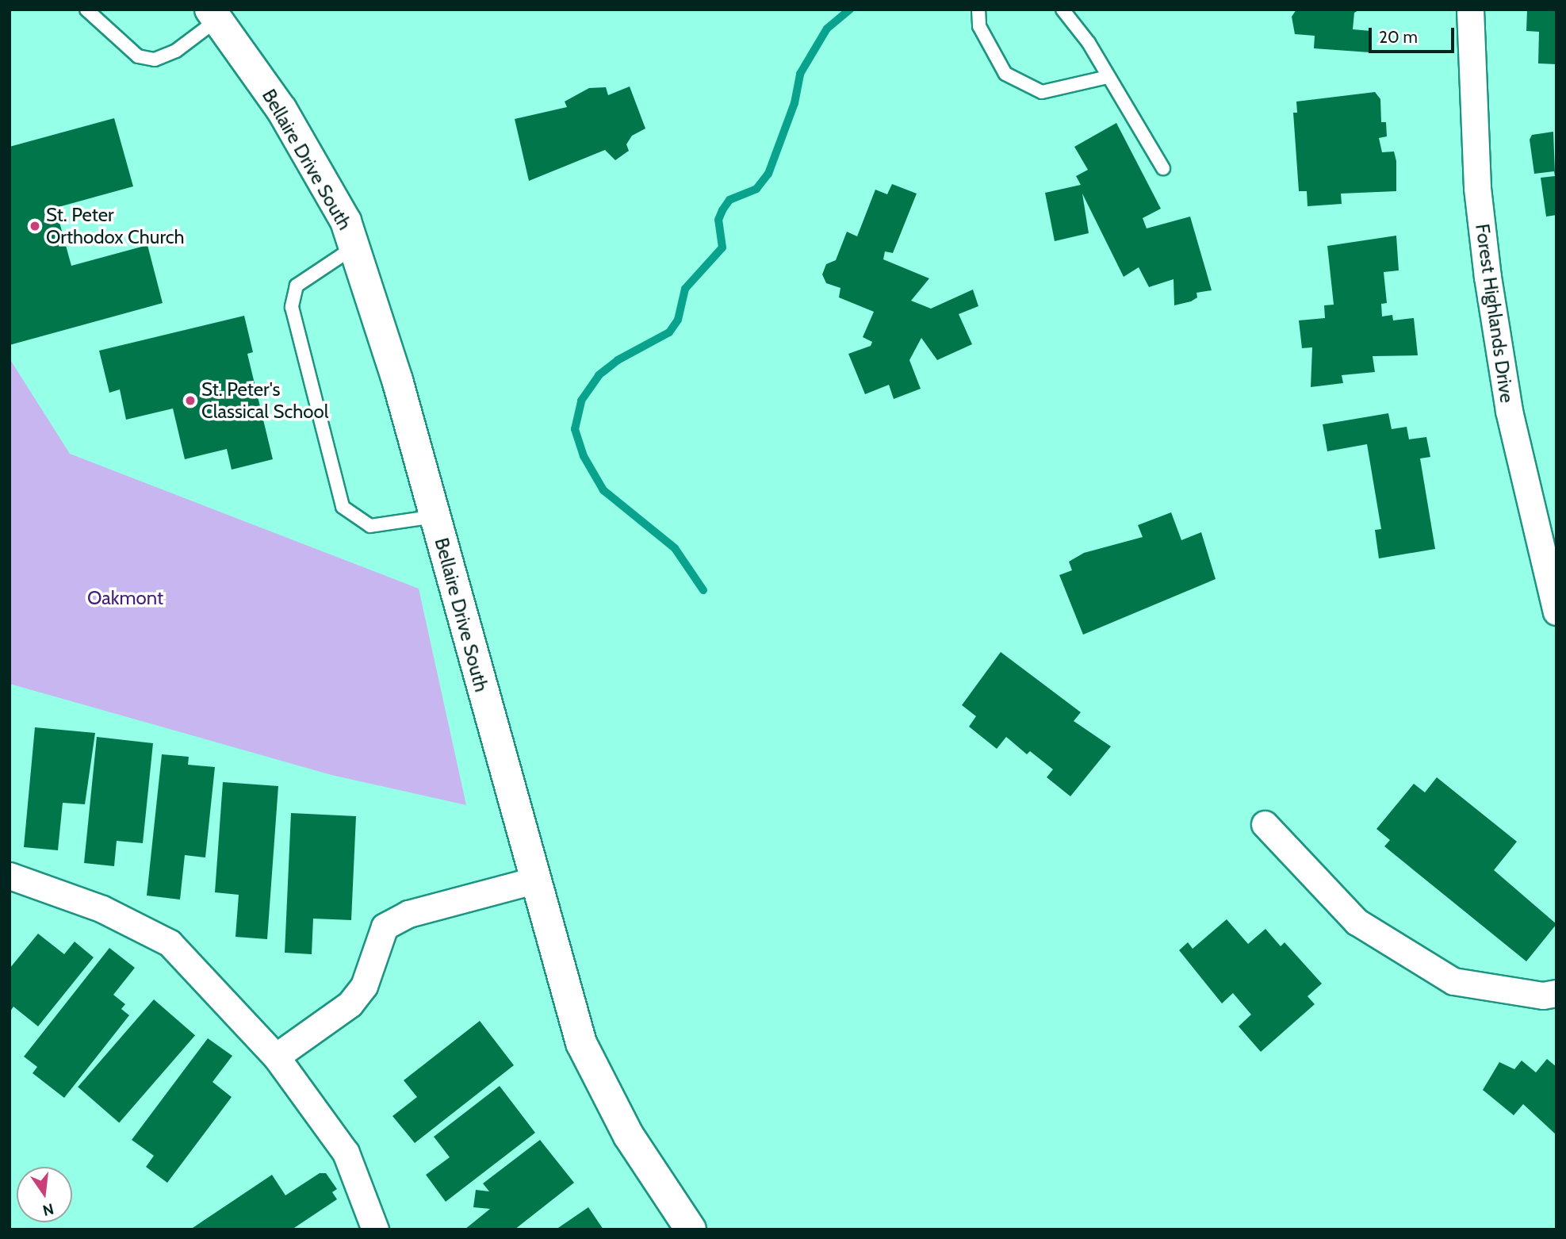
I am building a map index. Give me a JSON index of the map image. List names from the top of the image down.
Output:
{
  "streets": {
    "street": ["Bellaire Drive South", "Forest Highlands Drive"]
  },
  "parks": ["Oakmont"],
  "places": ["St. Peter Orthodox Church", "St. Peter's Classical School"],
  "scale_bar": "20 m",
  "north": "bottom"
}
